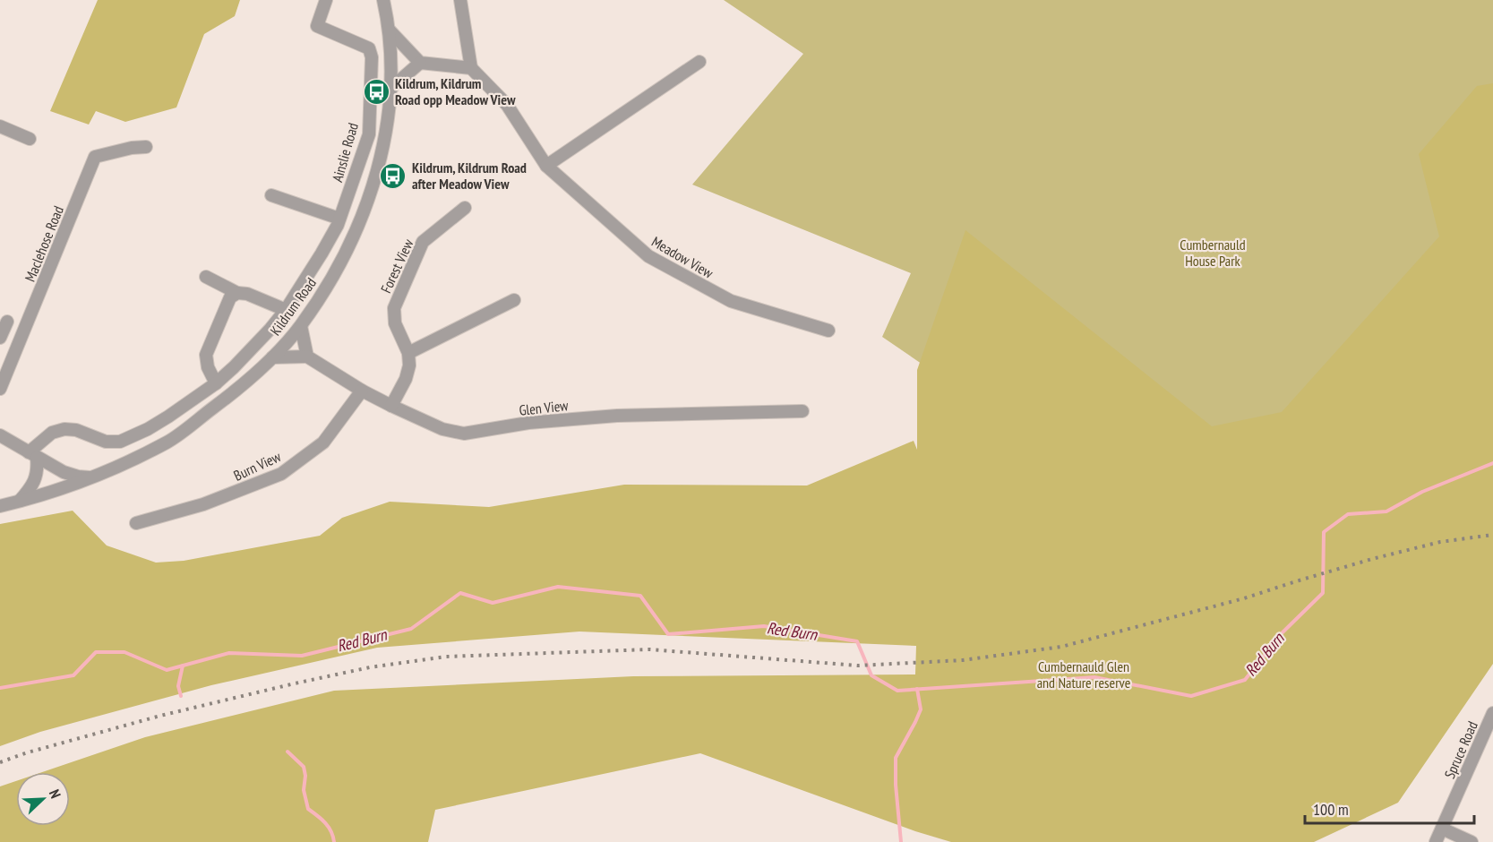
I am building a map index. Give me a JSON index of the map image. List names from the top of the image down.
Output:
{
  "streets": {
    "street": [
      "Ainslie Road",
      "Maclehose Road",
      "Meadow View",
      "Forest View",
      "Kildrum Road",
      "Glen View",
      "Burn View",
      "Spruce Road"
    ]
  },
  "crossings": [
    ["Glen View", "Burn View"]
  ],
  "water": ["Red Burn"],
  "parks": ["Cumbernauld House Park", "Cumbernauld Glen and Nature reserve"],
  "places": {
    "bus stop": ["Kildrum, Kildrum Road opp Meadow View", "Kildrum, Kildrum Road after Meadow View"]
  },
  "scale_bar": "100 m",
  "north": "top right"
}
